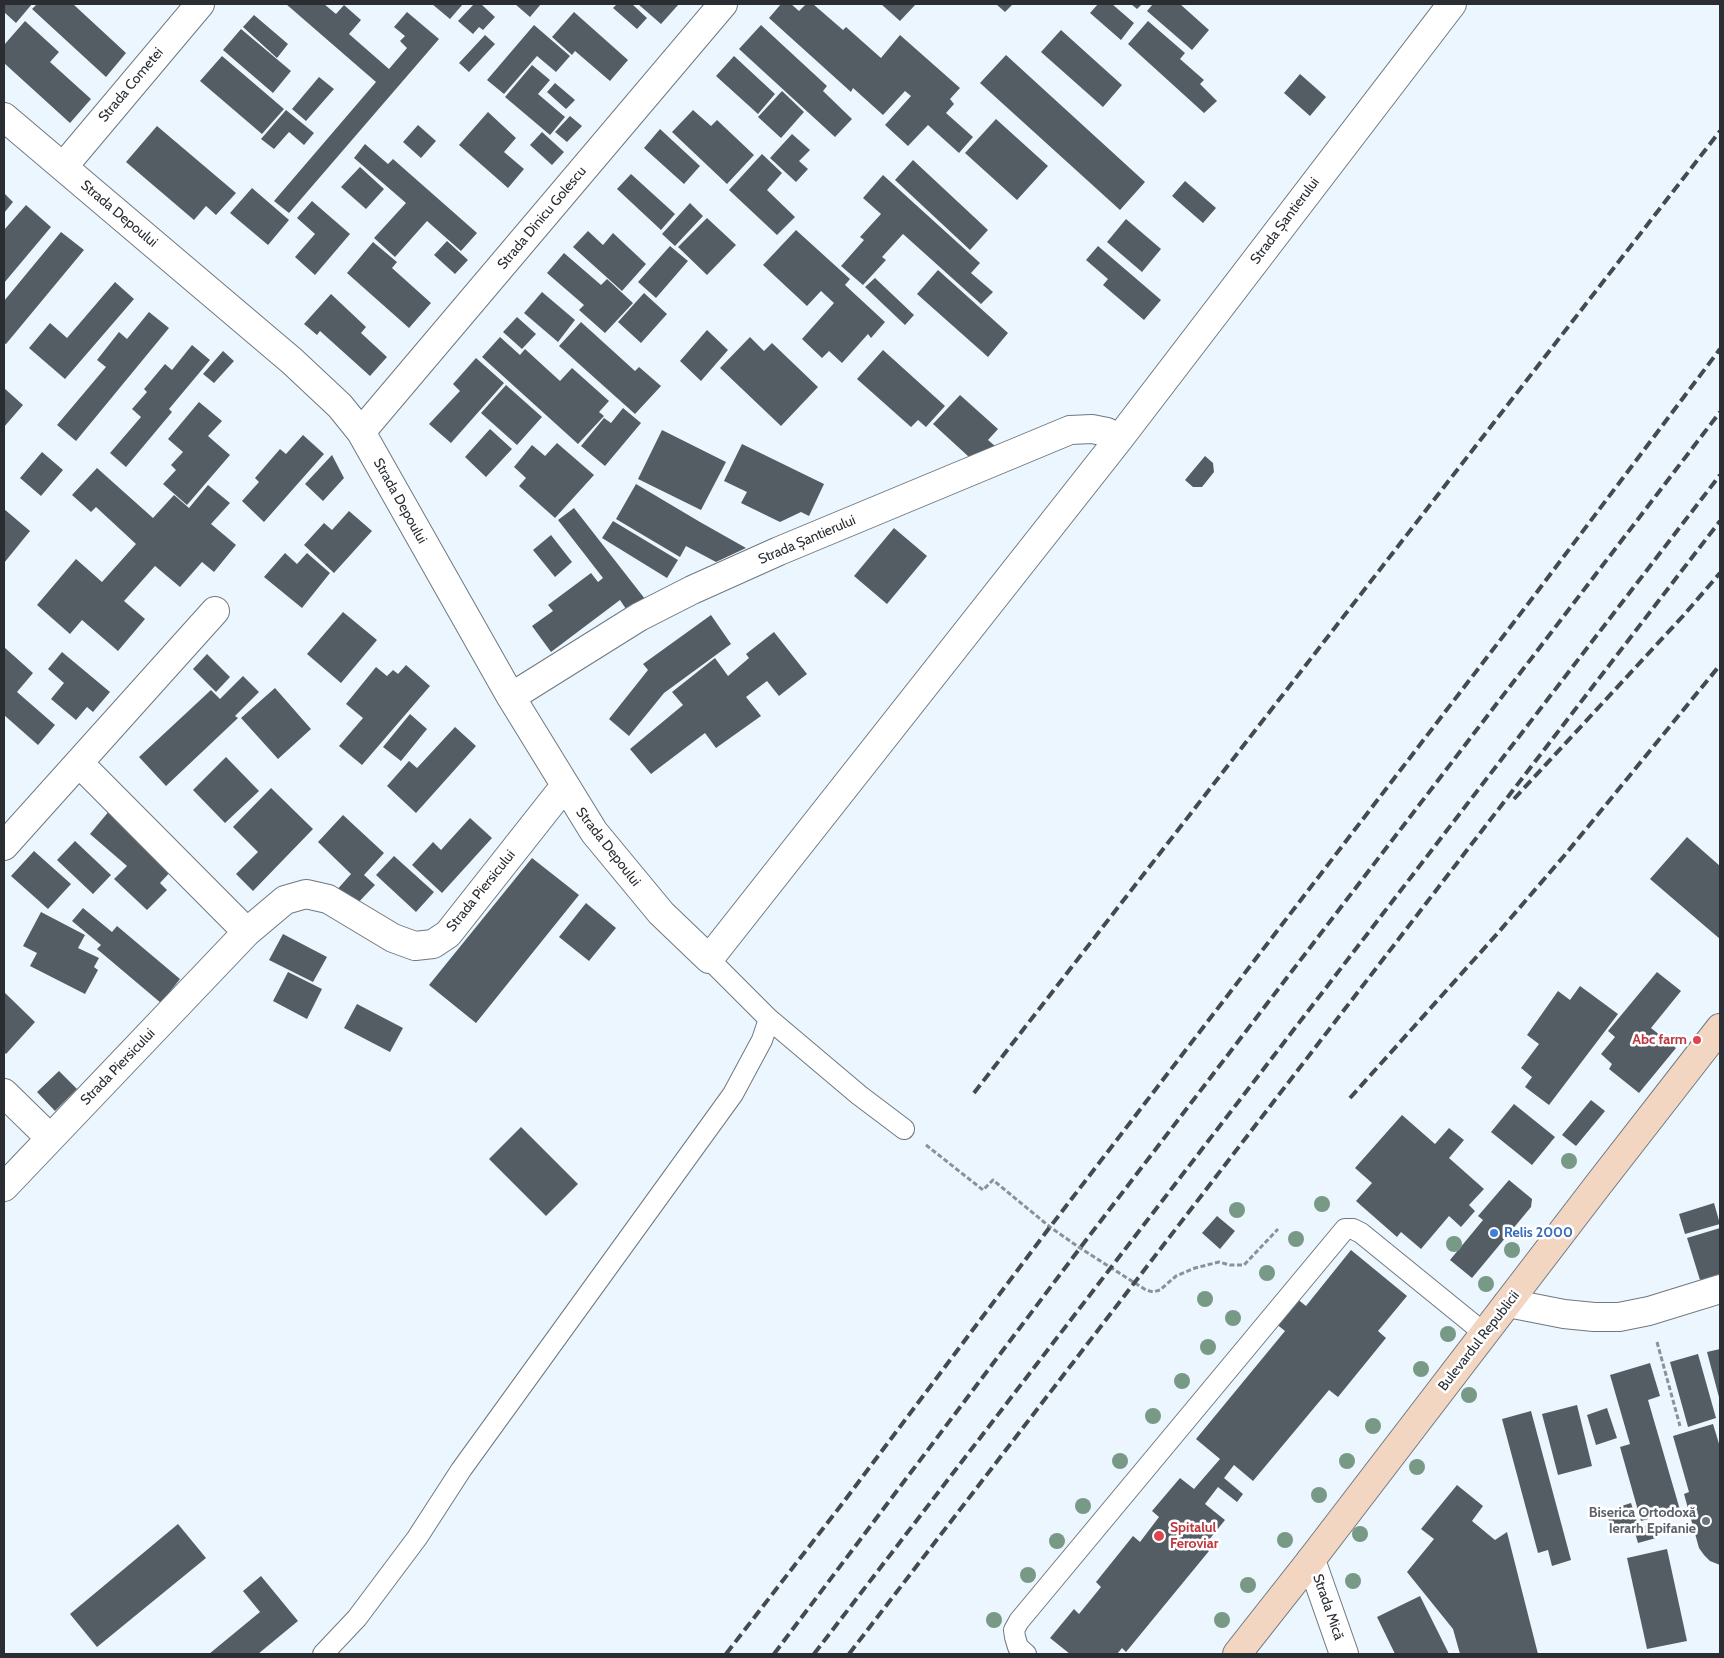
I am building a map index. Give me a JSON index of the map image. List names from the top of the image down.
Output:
{
  "streets": {
    "main road": ["Bulevardul Republicii"],
    "street": [
      "Strada Cometei",
      "Strada Depoului",
      "Strada Dinicu Golescu",
      "Strada Șantierului",
      "Strada Piersicului",
      "Strada Mică"
    ]
  },
  "crossings": [
    ["Strada Cometei", "Strada Depoului"],
    ["Strada Depoului", "Strada Dinicu Golescu"],
    ["Strada Depoului", "Strada Șantierului"],
    ["Strada Depoului", "Strada Piersicului"],
    ["Bulevardul Republicii", "Strada Mică"]
  ],
  "places": [
    "Abc farm",
    "Relis 2000",
    "Biserica Ortodoxă Ierarh Epifanie",
    "Spitalul Feroviar"
  ]
}
